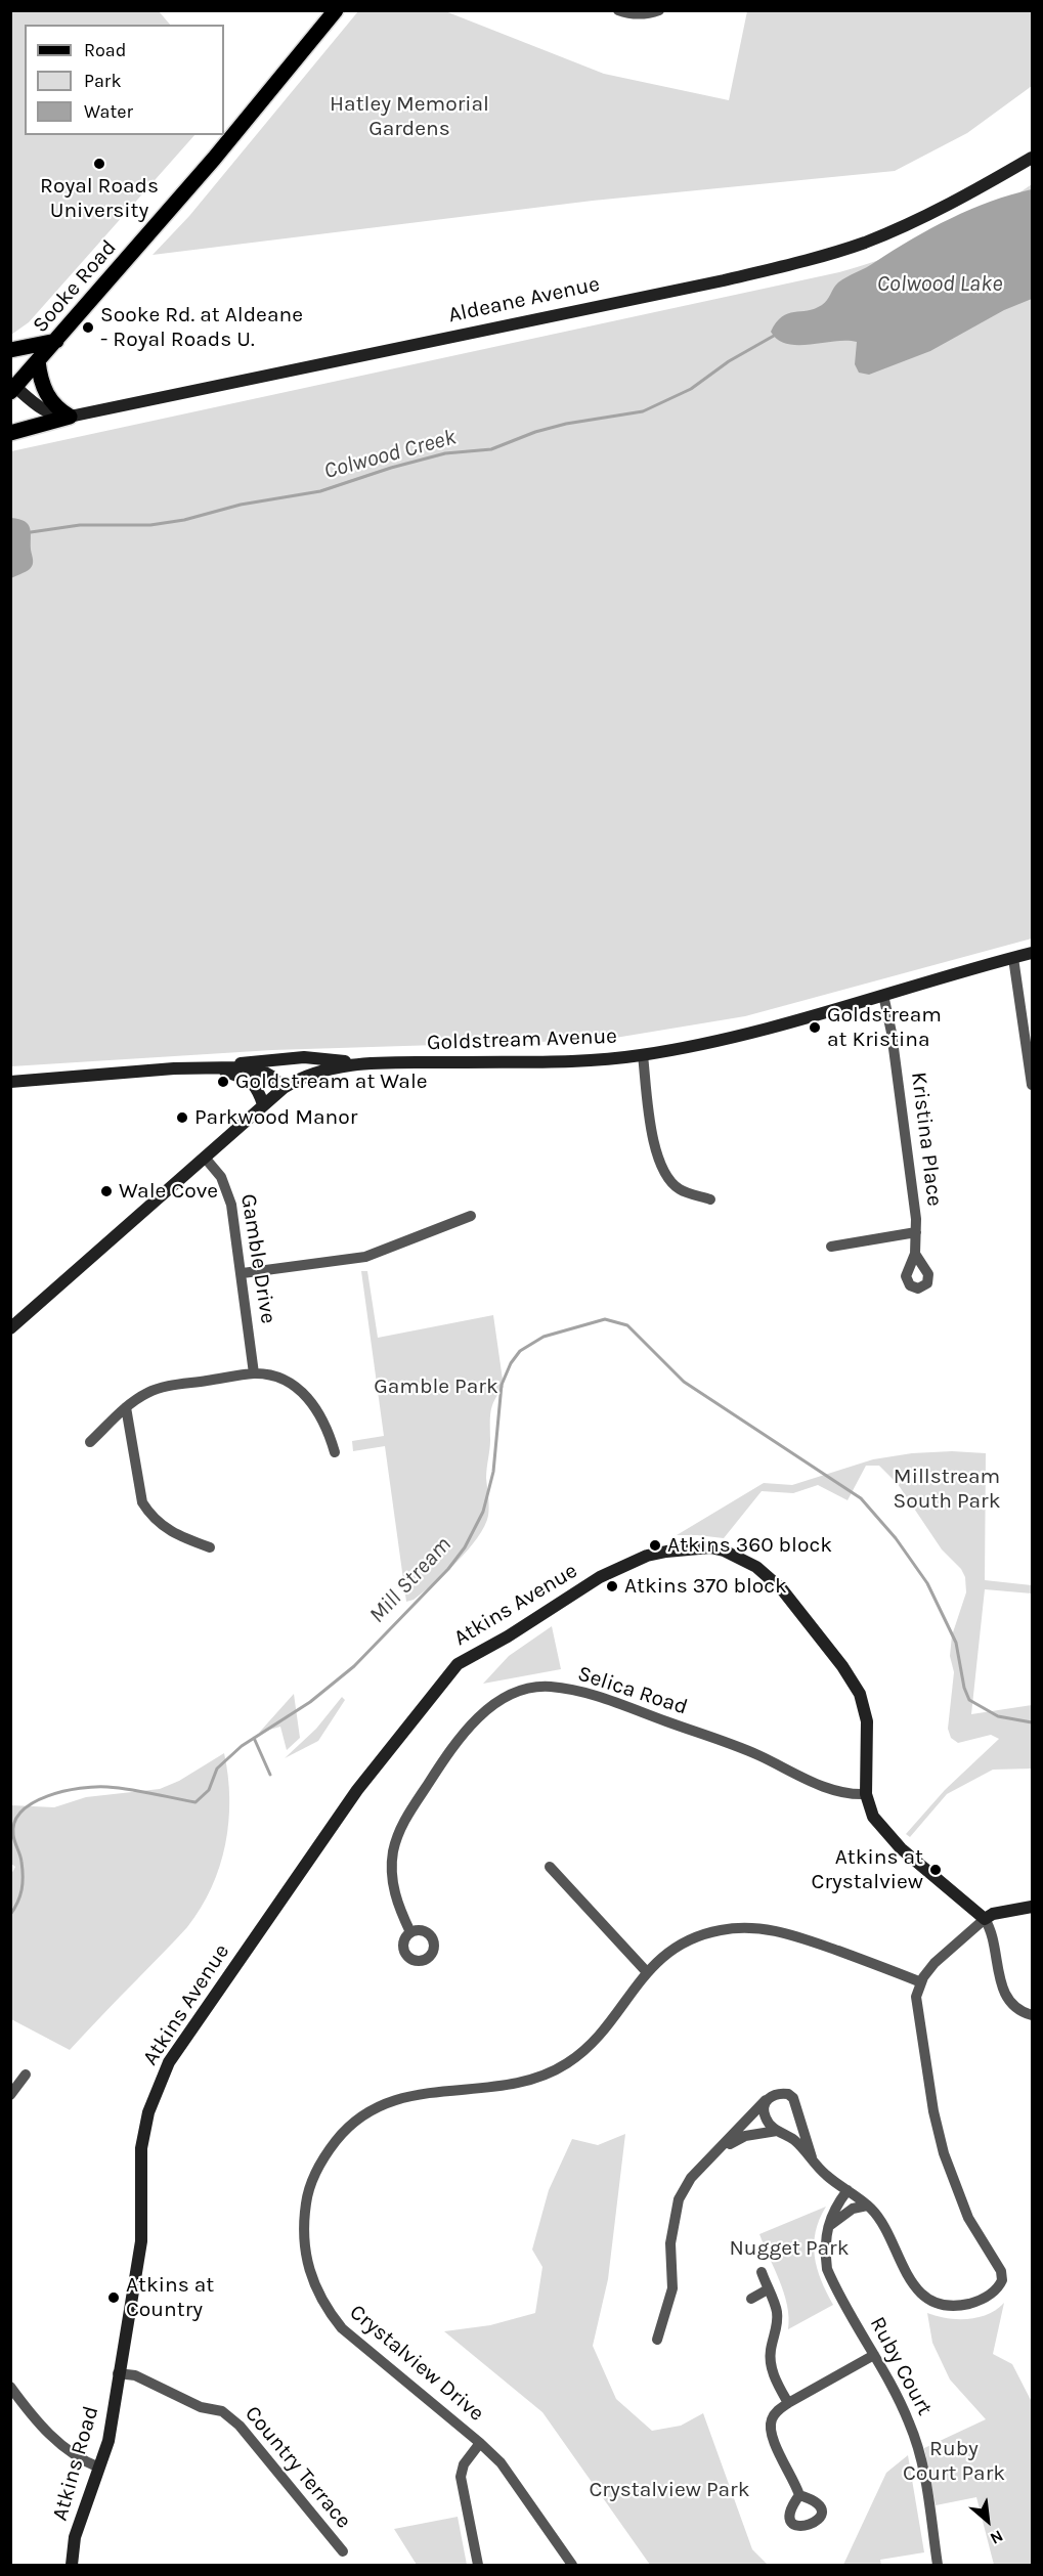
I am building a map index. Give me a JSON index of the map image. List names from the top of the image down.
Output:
{
  "streets": {
    "main road": ["Sooke Road"],
    "street": [
      "Aldeane Avenue",
      "Goldstream Avenue",
      "Kristina Place",
      "Gamble Drive",
      "Atkins Avenue",
      "Selica Road",
      "Crystalview Drive",
      "Ruby Court",
      "Atkins Road",
      "Country Terrace"
    ]
  },
  "crossings": [
    ["Sooke Road", "Aldeane Avenue"],
    ["Goldstream Avenue", "Kristina Place"],
    ["Goldstream Avenue", "Gamble Drive"],
    ["Atkins Avenue", "Selica Road"],
    ["Atkins Avenue", "Atkins Road"],
    ["Atkins Avenue", "Country Terrace"],
    ["Atkins Road", "Country Terrace"]
  ],
  "water": ["Colwood Lake", "Colwood Creek", "Mill Stream"],
  "parks": [
    "Hatley Memorial Gardens",
    "Gamble Park",
    "Millstream South Park",
    "Nugget Park",
    "Ruby Court Park",
    "Crystalview Park"
  ],
  "places": [
    "Royal Roads University",
    "Sooke Rd. at Aldeane - Royal Roads U.",
    "Goldstream at Kristina",
    "Goldstream at Wale",
    "Parkwood Manor",
    "Wale Cove",
    "Atkins 360 block",
    "Atkins 370 block",
    "Atkins at Crystalview",
    "Atkins at Country"
  ],
  "legend": ["Road", "Park", "Water"],
  "north": "bottom right"
}
